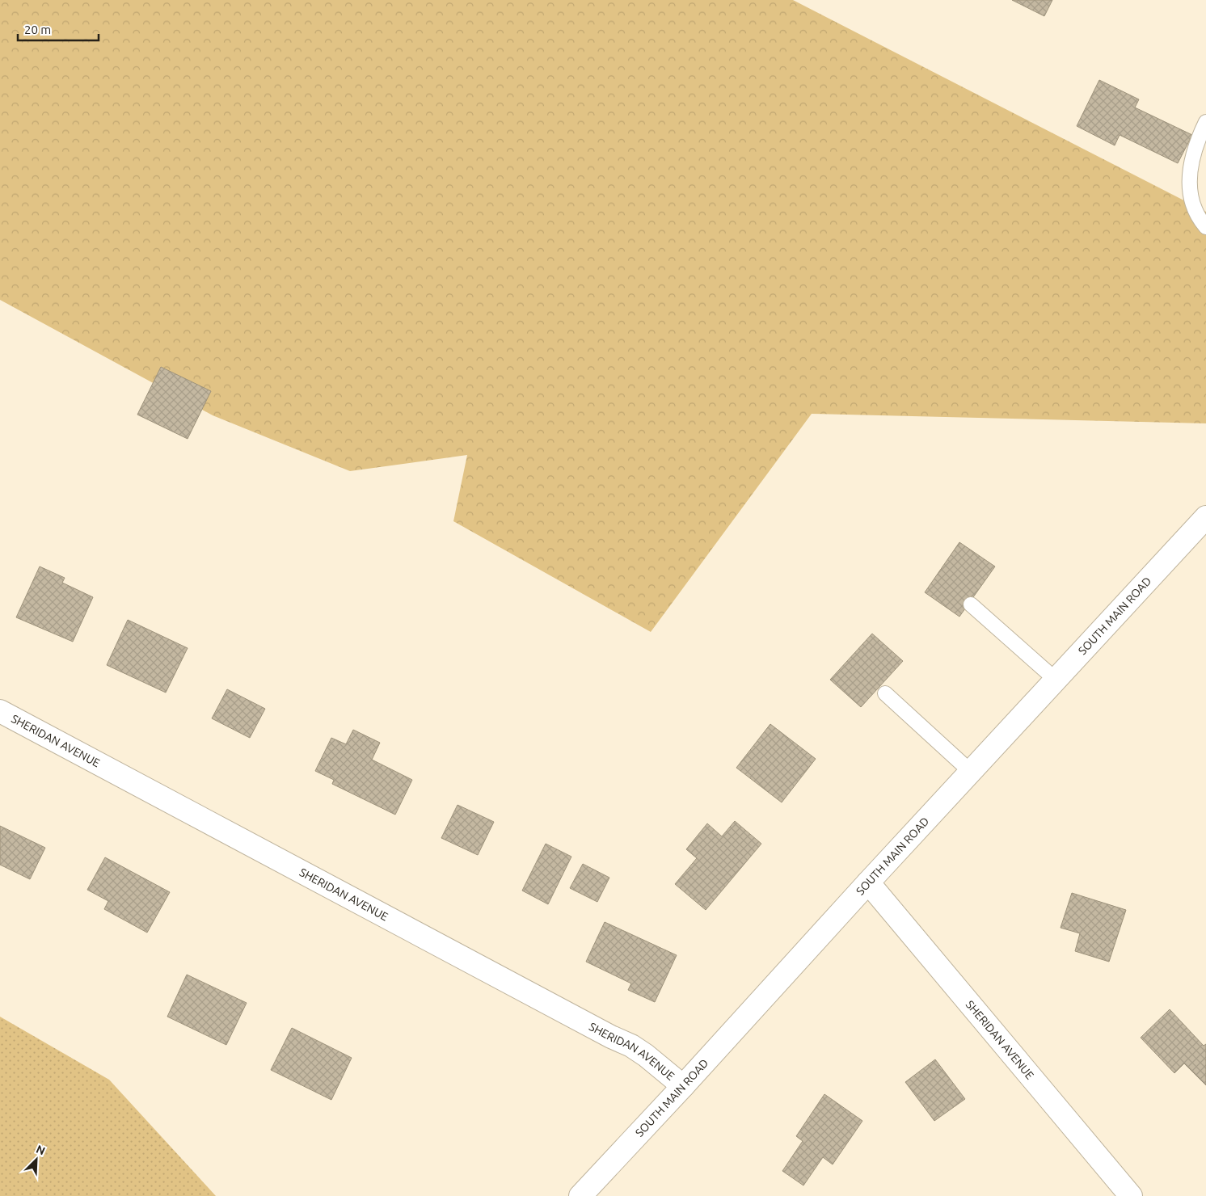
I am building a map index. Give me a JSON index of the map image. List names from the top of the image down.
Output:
{
  "streets": {
    "street": ["SOUTH MAIN ROAD", "SHERIDAN AVENUE"]
  },
  "crossings": [
    ["SOUTH MAIN ROAD", "SHERIDAN AVENUE"]
  ],
  "scale_bar": "20 m",
  "north": "top right"
}
